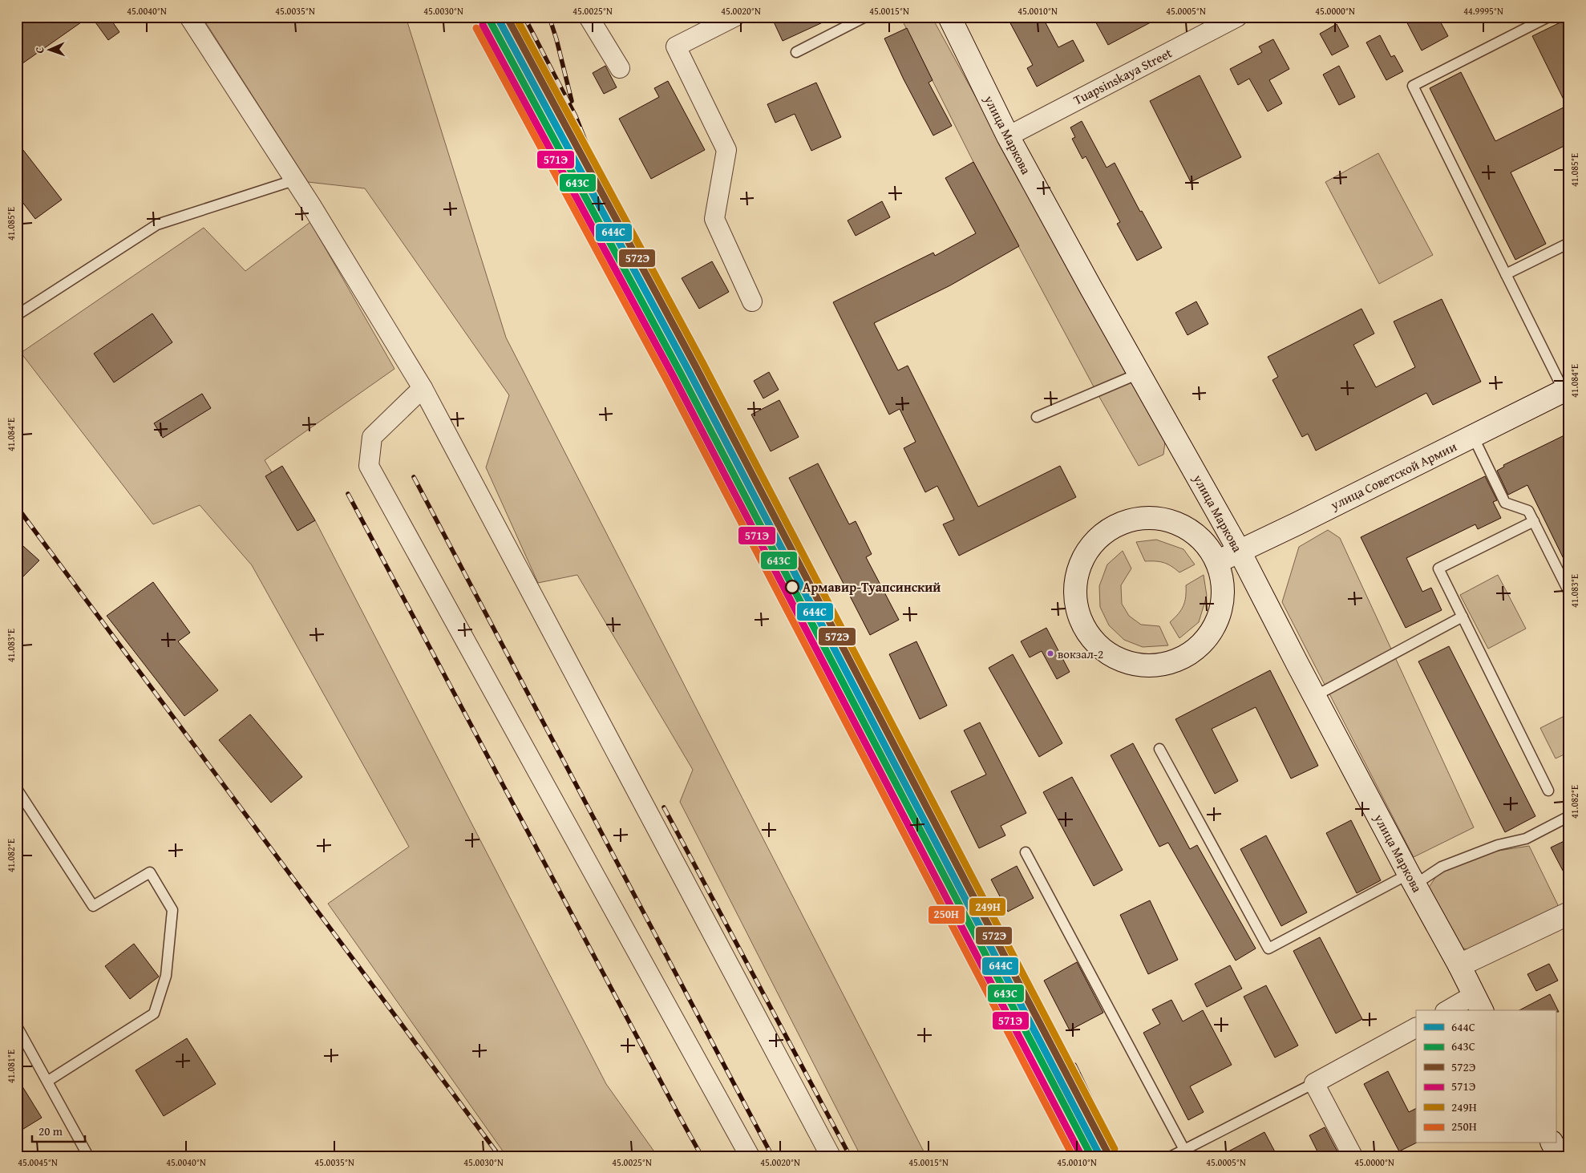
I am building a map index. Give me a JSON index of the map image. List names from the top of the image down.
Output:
{
  "streets": {
    "main road": ["улица Маркова", "улица Советской Армии"],
    "street": ["Tuapsinskaya Street"]
  },
  "crossings": [
    ["Tuapsinskaya Street", "улица Маркова"],
    ["улица Маркова", "улица Советской Армии"]
  ],
  "places": ["Армавир-Туапсинский", "вокзал-2"],
  "lines": [
    "transit line 644С",
    "transit line 572Э",
    "transit line 249Н",
    "transit line 643С",
    "transit line 571Э",
    "transit line 250Н"
  ],
  "legend": [
    "644С",
    "643С",
    "572Э",
    "571Э",
    "249Н",
    "250Н"
  ],
  "scale_bar": "20 m",
  "north": "left",
  "coordinates": [
    "45.0040°N",
    "45.0035°N",
    "45.0030°N",
    "45.0025°N",
    "45.0020°N",
    "45.0015°N",
    "45.0010°N",
    "45.0005°N",
    "45.0000°N",
    "44.9995°N",
    "41.085°E",
    "41.084°E",
    "41.083°E",
    "41.082°E",
    "41.081°E",
    "45.0045°N"
  ]
}
